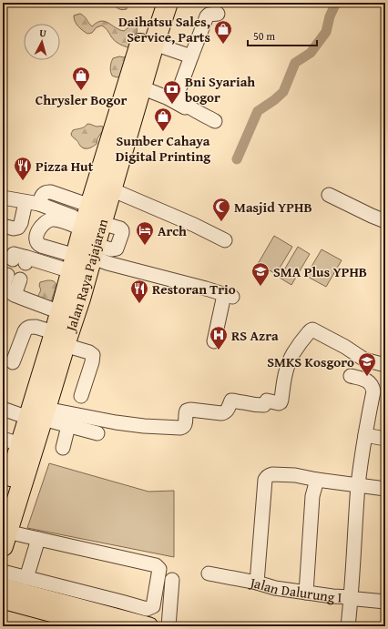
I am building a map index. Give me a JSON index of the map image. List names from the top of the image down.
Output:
{
  "streets": {
    "highway": ["Jalan Raya Pajajaran"],
    "street": ["Jalan Dalurung I"]
  },
  "places": {
    "shop": ["Daihatsu Sales, Service, Parts", "Chrysler Bogor", "Sumber Cahaya Digital Printing"],
    "bank": ["Bni Syariah bogor"],
    "restaurant": ["Pizza Hut", "Restoran Trio"],
    "mosque": ["Masjid YPHB"],
    "hotel": ["Arch"],
    "school or university": ["SMA Plus YPHB", "SMKS Kosgoro"],
    "hospital": ["RS Azra"]
  },
  "scale_bar": "50 m",
  "north": "top"
}
